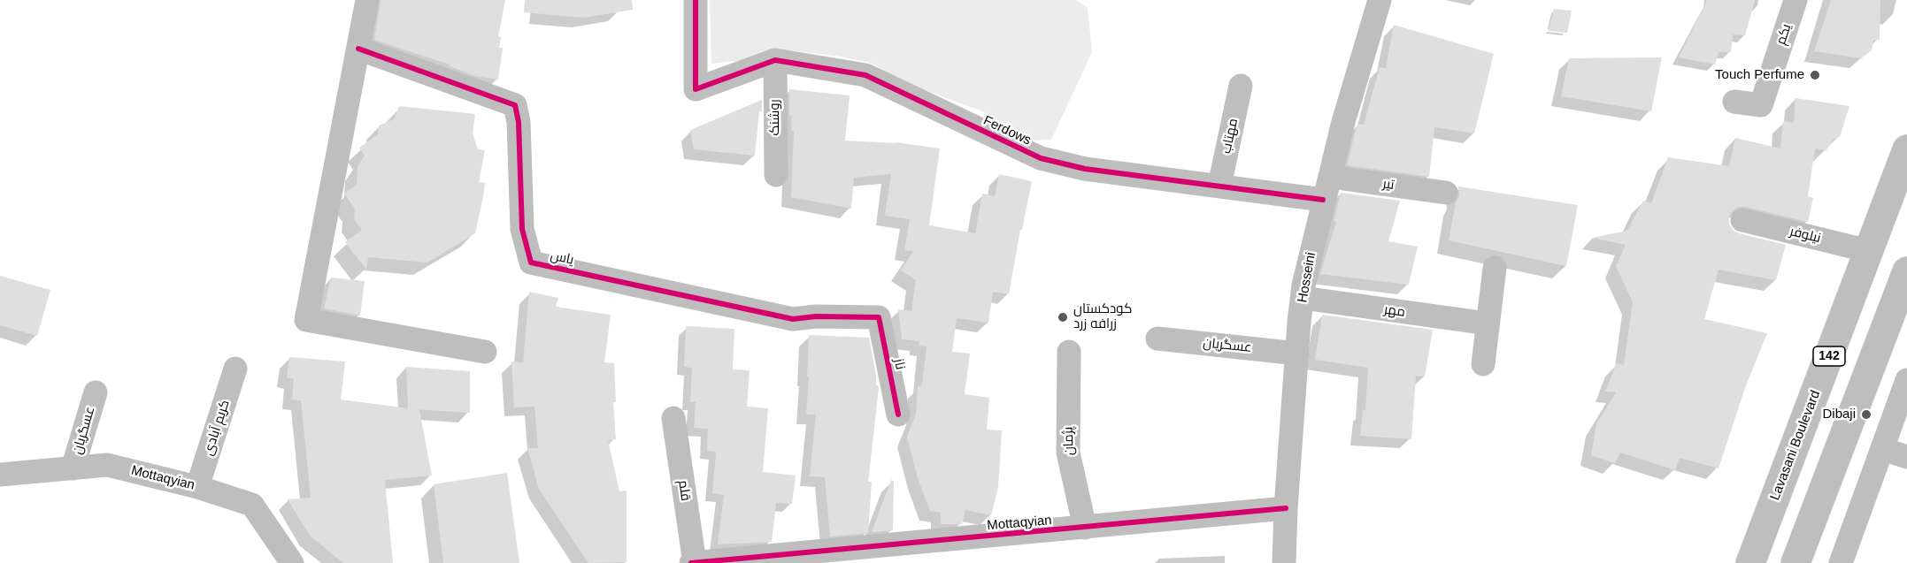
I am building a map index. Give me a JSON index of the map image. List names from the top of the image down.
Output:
{
  "streets": {
    "main road": ["142", "Lavasani Boulevard"],
    "street": [
      "یکم",
      "روشنک",
      "Ferdows",
      "مهتاب",
      "تیر",
      "نیلوفر",
      "یاس",
      "Hosseini",
      "مهر",
      "عسگریان",
      "ناز",
      "کریم آبادی",
      "پژمان",
      "Mottaqyian",
      "قلم"
    ]
  },
  "crossings": [
    ["روشنک", "Ferdows"],
    ["Ferdows", "مهتاب"],
    ["Ferdows", "Hosseini"],
    ["تیر", "Hosseini"],
    ["نیلوفر", "Lavasani Boulevard"],
    ["یاس", "ناز"],
    ["Hosseini", "مهر"],
    ["Hosseini", "عسگریان"],
    ["Hosseini", "Mottaqyian"],
    ["عسگریان", "Mottaqyian"],
    ["کریم آبادی", "Mottaqyian"],
    ["پژمان", "Mottaqyian"],
    ["Mottaqyian", "قلم"]
  ],
  "places": ["Touch Perfume", "کودکستان زرافه زرد", "Dibaji"]
}
